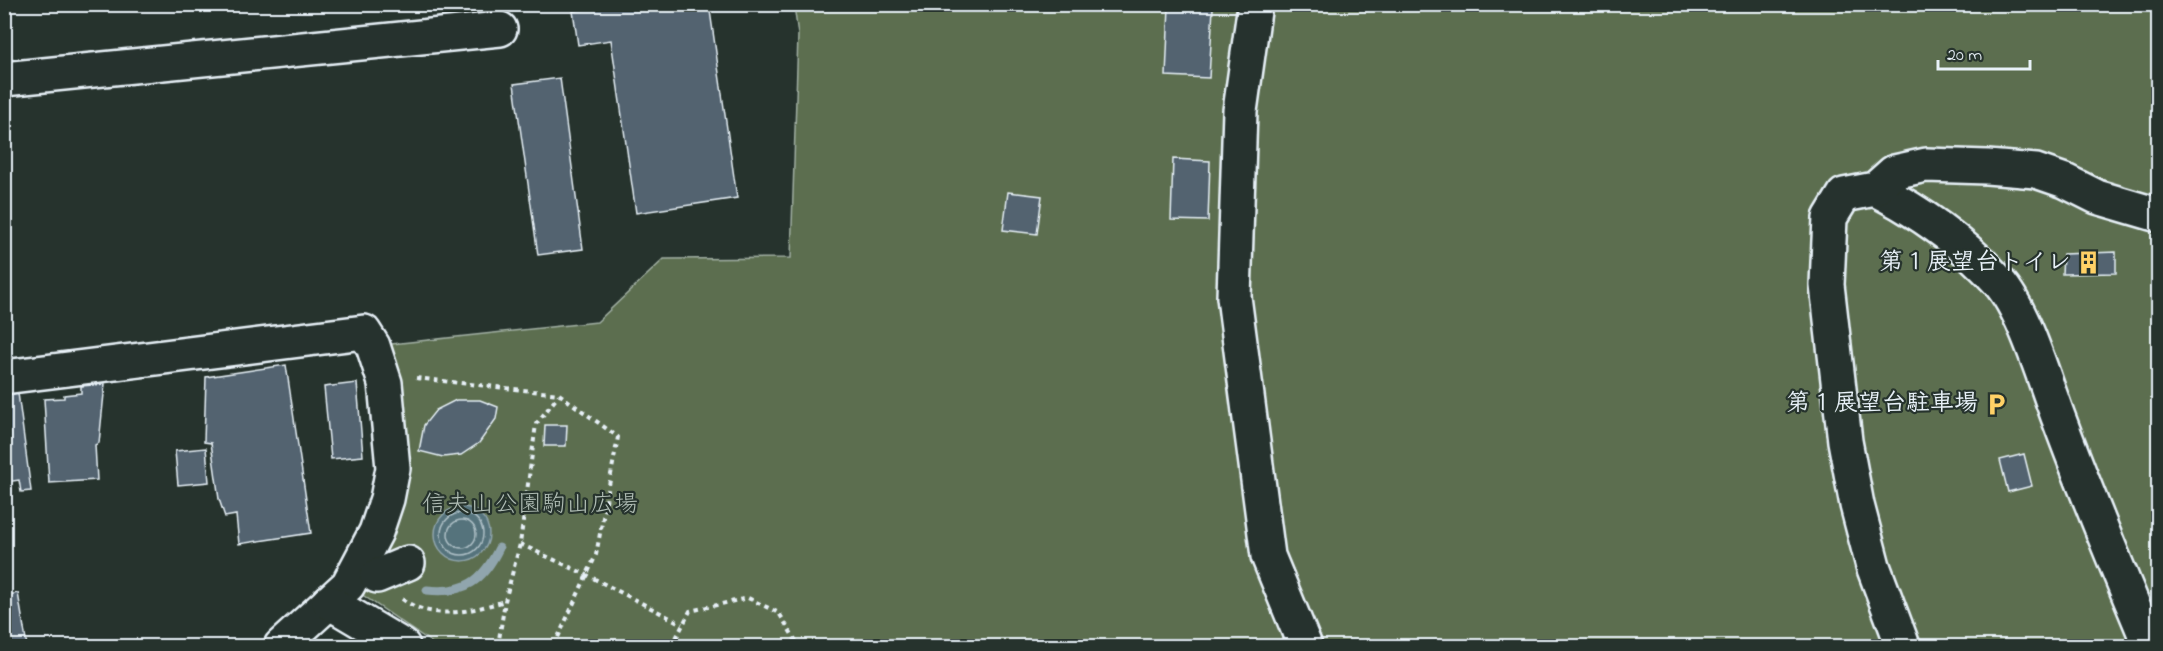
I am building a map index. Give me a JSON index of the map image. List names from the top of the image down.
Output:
{
  "parks": ["信夫山公園駒山広場"],
  "places": {
    "building": ["第１展望台トイレ"],
    "parking": ["第１展望台駐車場"]
  },
  "scale_bar": "20 m"
}
